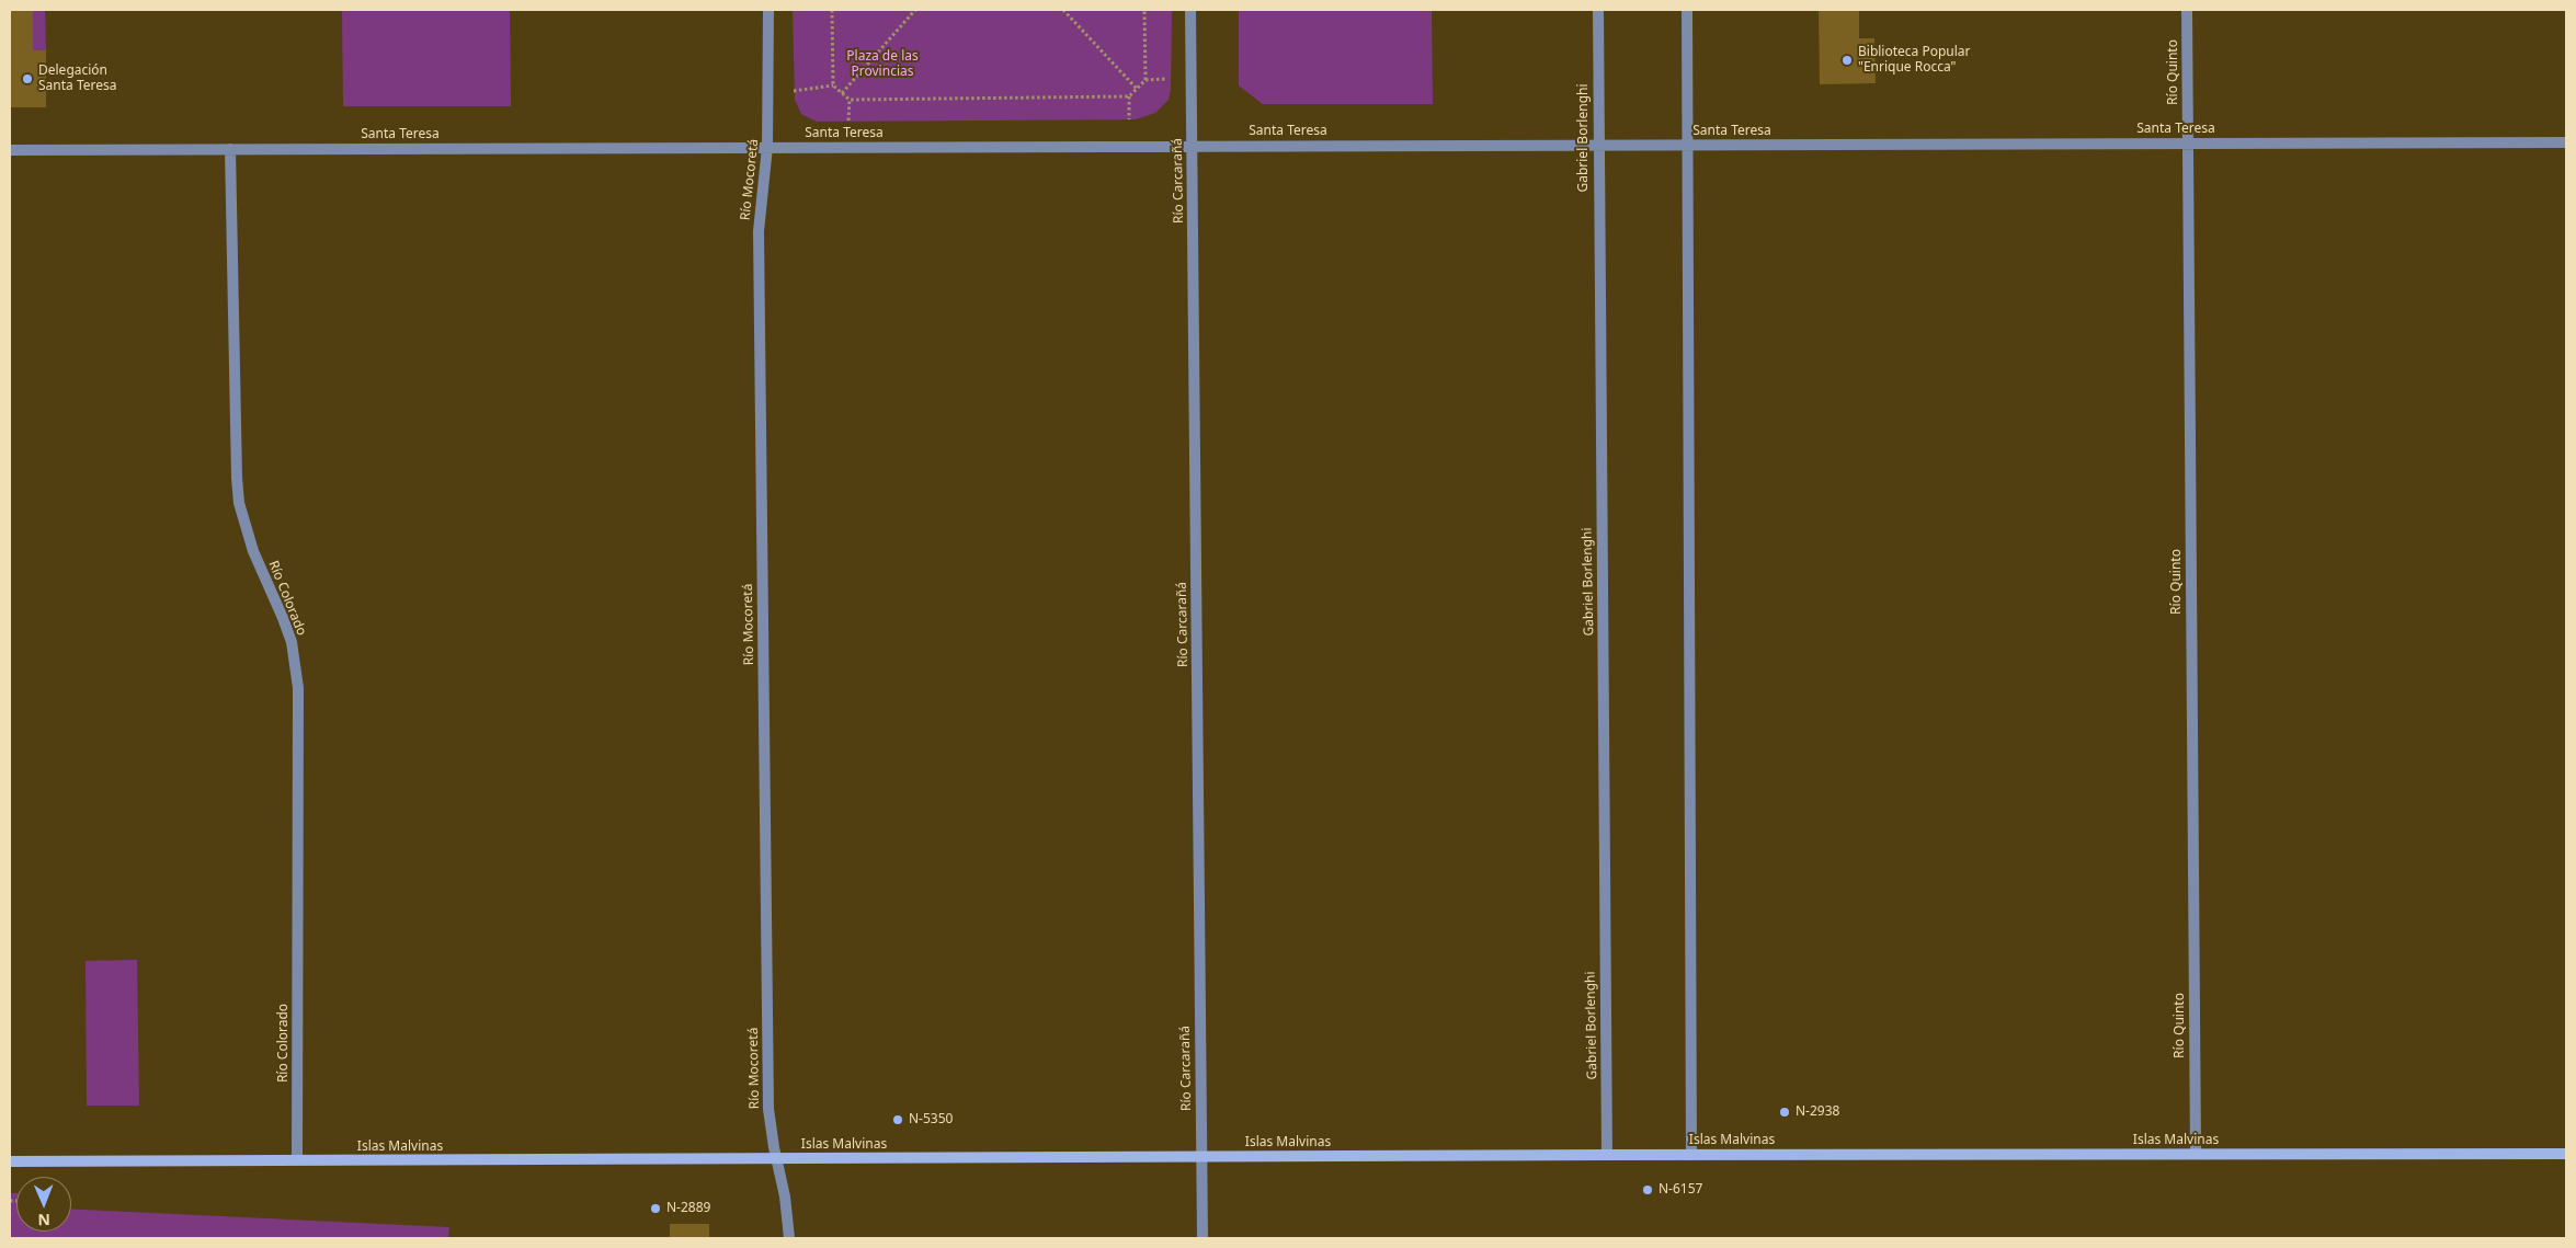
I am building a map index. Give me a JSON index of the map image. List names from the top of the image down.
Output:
{
  "streets": {
    "main road": ["Islas Malvinas"],
    "street": [
      "Río Quinto",
      "Santa Teresa",
      "Gabriel Borlenghi",
      "Río Mocoretá",
      "Río Carcarañá",
      "Río Colorado"
    ]
  },
  "crossings": [
    ["Río Quinto", "Santa Teresa"],
    ["Río Quinto", "Islas Malvinas"],
    ["Santa Teresa", "Gabriel Borlenghi"],
    ["Santa Teresa", "Río Mocoretá"],
    ["Santa Teresa", "Río Carcarañá"],
    ["Santa Teresa", "Río Colorado"],
    ["Gabriel Borlenghi", "Islas Malvinas"],
    ["Río Mocoretá", "Islas Malvinas"],
    ["Río Carcarañá", "Islas Malvinas"],
    ["Río Colorado", "Islas Malvinas"]
  ],
  "parks": ["Plaza de las Provincias"],
  "places": [
    "Biblioteca Popular \"Enrique Rocca\"",
    "Delegación Santa Teresa",
    "N-2938",
    "N-5350",
    "N-6157",
    "N-2889"
  ],
  "north": "bottom"
}
